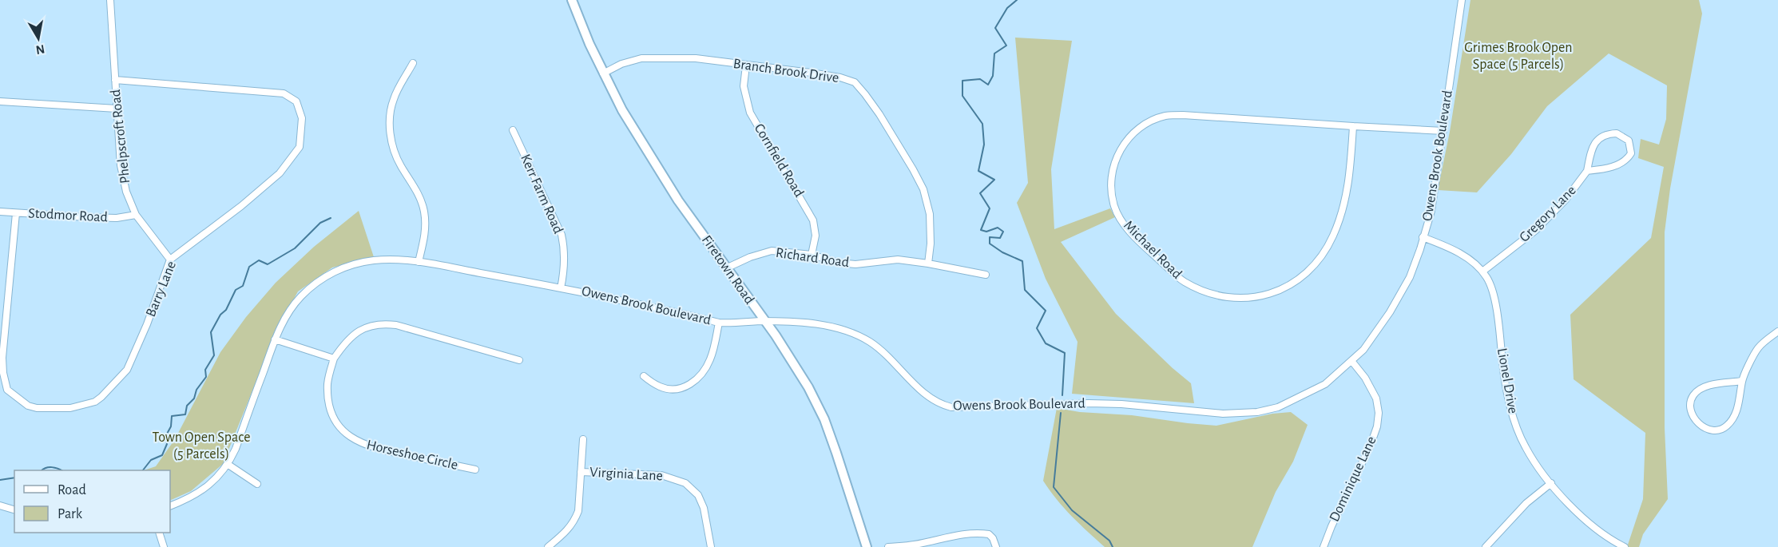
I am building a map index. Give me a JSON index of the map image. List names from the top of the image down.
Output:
{
  "streets": {
    "street": [
      "Branch Brook Drive",
      "Phelpscroft Road",
      "Owens Brook Boulevard",
      "Cornfield Road",
      "Kerr Farm Road",
      "Gregory Lane",
      "Stodmor Road",
      "Michael Road",
      "Richard Road",
      "Firetown Road",
      "Barry Lane",
      "Lionel Drive",
      "Horseshoe Circle",
      "Virginia Lane",
      "Dominique Lane"
    ]
  },
  "crossings": [
    ["Branch Brook Drive", "Cornfield Road"],
    ["Branch Brook Drive", "Richard Road"],
    ["Branch Brook Drive", "Firetown Road"],
    ["Phelpscroft Road", "Stodmor Road"],
    ["Phelpscroft Road", "Barry Lane"],
    ["Owens Brook Boulevard", "Kerr Farm Road"],
    ["Owens Brook Boulevard", "Michael Road"],
    ["Owens Brook Boulevard", "Firetown Road"],
    ["Owens Brook Boulevard", "Lionel Drive"],
    ["Owens Brook Boulevard", "Dominique Lane"],
    ["Cornfield Road", "Richard Road"],
    ["Gregory Lane", "Lionel Drive"],
    ["Stodmor Road", "Barry Lane"],
    ["Richard Road", "Firetown Road"]
  ],
  "parks": ["Grimes Brook Open Space (5 Parcels)", "Town Open Space (5 Parcels)"],
  "legend": ["Road", "Park"],
  "north": "bottom"
}
